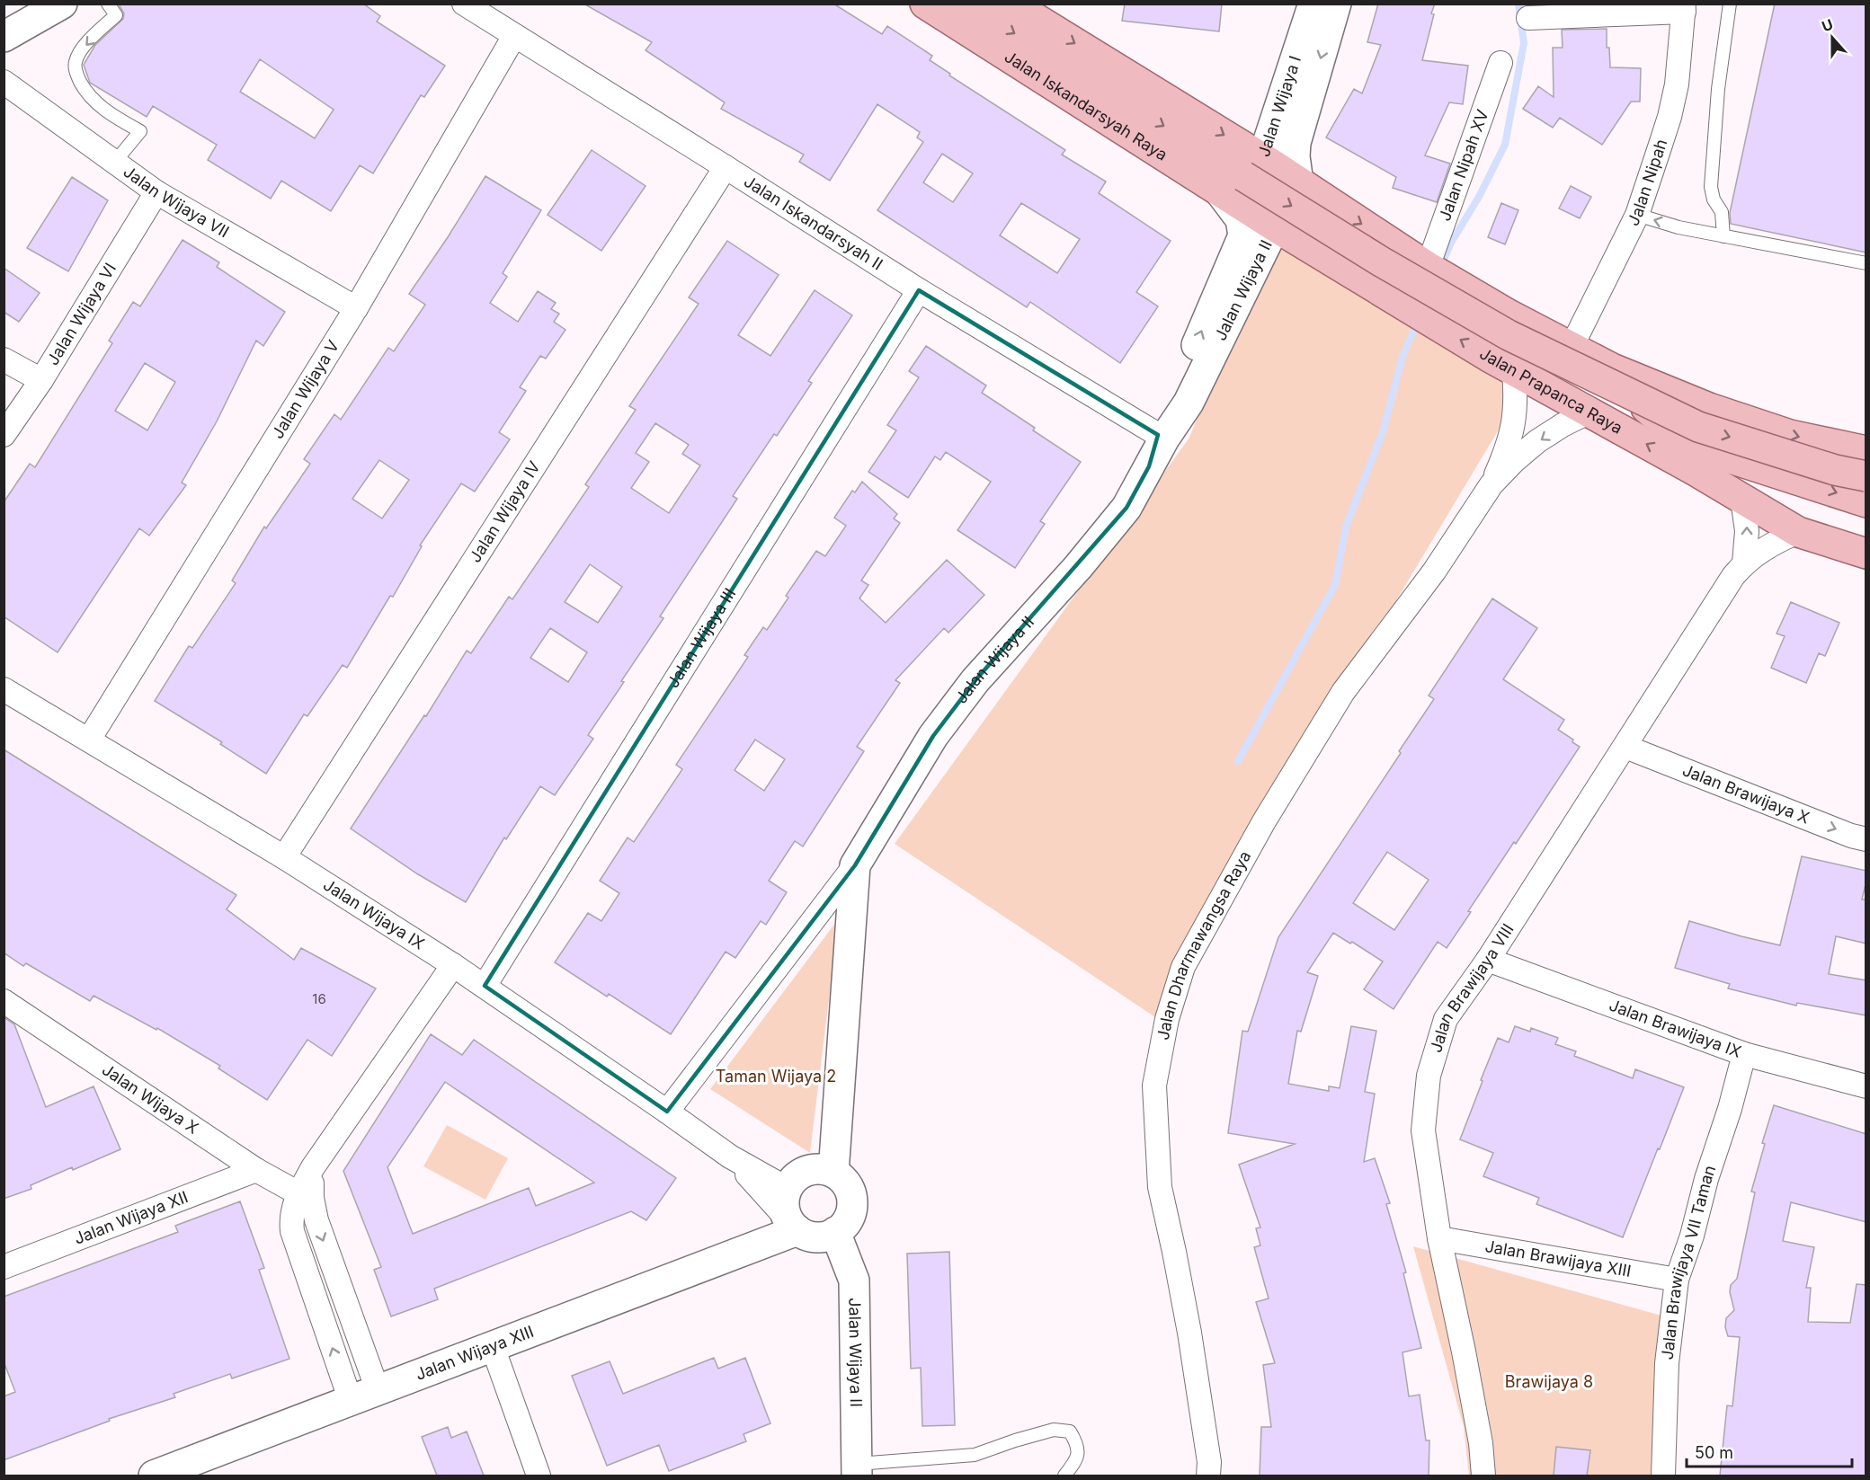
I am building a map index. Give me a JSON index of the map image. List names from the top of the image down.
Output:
{
  "streets": {
    "main road": ["Jalan Iskandarsyah Raya", "Jalan Prapanca Raya"],
    "street": [
      "Jalan Wijaya I",
      "Jalan Nipah XV",
      "Jalan Nipah",
      "Jalan Wijaya VII",
      "Jalan Iskandarsyah II",
      "Jalan Wijaya II",
      "Jalan Wijaya VI",
      "Jalan Wijaya V",
      "Jalan Wijaya IV",
      "Jalan Wijaya III",
      "Jalan Brawijaya X",
      "Jalan Wijaya IX",
      "Jalan Dharmawangsa Raya",
      "Jalan Brawijaya VIII",
      "Jalan Brawijaya IX",
      "Jalan Wijaya X",
      "Jalan Wijaya XII",
      "Jalan Brawijaya XIII",
      "Jalan Brawijaya VII Taman",
      "Jalan Wijaya XIII"
    ]
  },
  "crossings": [
    ["Jalan Iskandarsyah Raya", "Jalan Wijaya I"],
    ["Jalan Iskandarsyah Raya", "Jalan Wijaya II"],
    ["Jalan Iskandarsyah Raya", "Jalan Prapanca Raya"],
    ["Jalan Wijaya I", "Jalan Prapanca Raya"],
    ["Jalan Wijaya VII", "Jalan Wijaya VI"],
    ["Jalan Wijaya VII", "Jalan Wijaya V"],
    ["Jalan Iskandarsyah II", "Jalan Wijaya II"],
    ["Jalan Iskandarsyah II", "Jalan Wijaya V"],
    ["Jalan Iskandarsyah II", "Jalan Wijaya IV"],
    ["Jalan Iskandarsyah II", "Jalan Wijaya III"],
    ["Jalan Wijaya II", "Jalan Prapanca Raya"],
    ["Jalan Wijaya II", "Jalan Wijaya IX"],
    ["Jalan Wijaya II", "Jalan Wijaya XIII"],
    ["Jalan Wijaya V", "Jalan Wijaya IX"],
    ["Jalan Prapanca Raya", "Jalan Dharmawangsa Raya"],
    ["Jalan Wijaya IV", "Jalan Wijaya IX"],
    ["Jalan Wijaya III", "Jalan Wijaya IX"],
    ["Jalan Brawijaya X", "Jalan Brawijaya VIII"],
    ["Jalan Wijaya IX", "Jalan Wijaya XIII"],
    ["Jalan Brawijaya VIII", "Jalan Brawijaya IX"],
    ["Jalan Brawijaya VIII", "Jalan Brawijaya XIII"],
    ["Jalan Brawijaya IX", "Jalan Brawijaya VII Taman"],
    ["Jalan Wijaya X", "Jalan Wijaya XII"],
    ["Jalan Brawijaya XIII", "Jalan Brawijaya VII Taman"]
  ],
  "one_way": ["Jalan Brawijaya X"],
  "parks": ["Taman Wijaya 2", "Brawijaya 8"],
  "house_numbers": ["16"],
  "scale_bar": "50 m",
  "north": "top"
}
